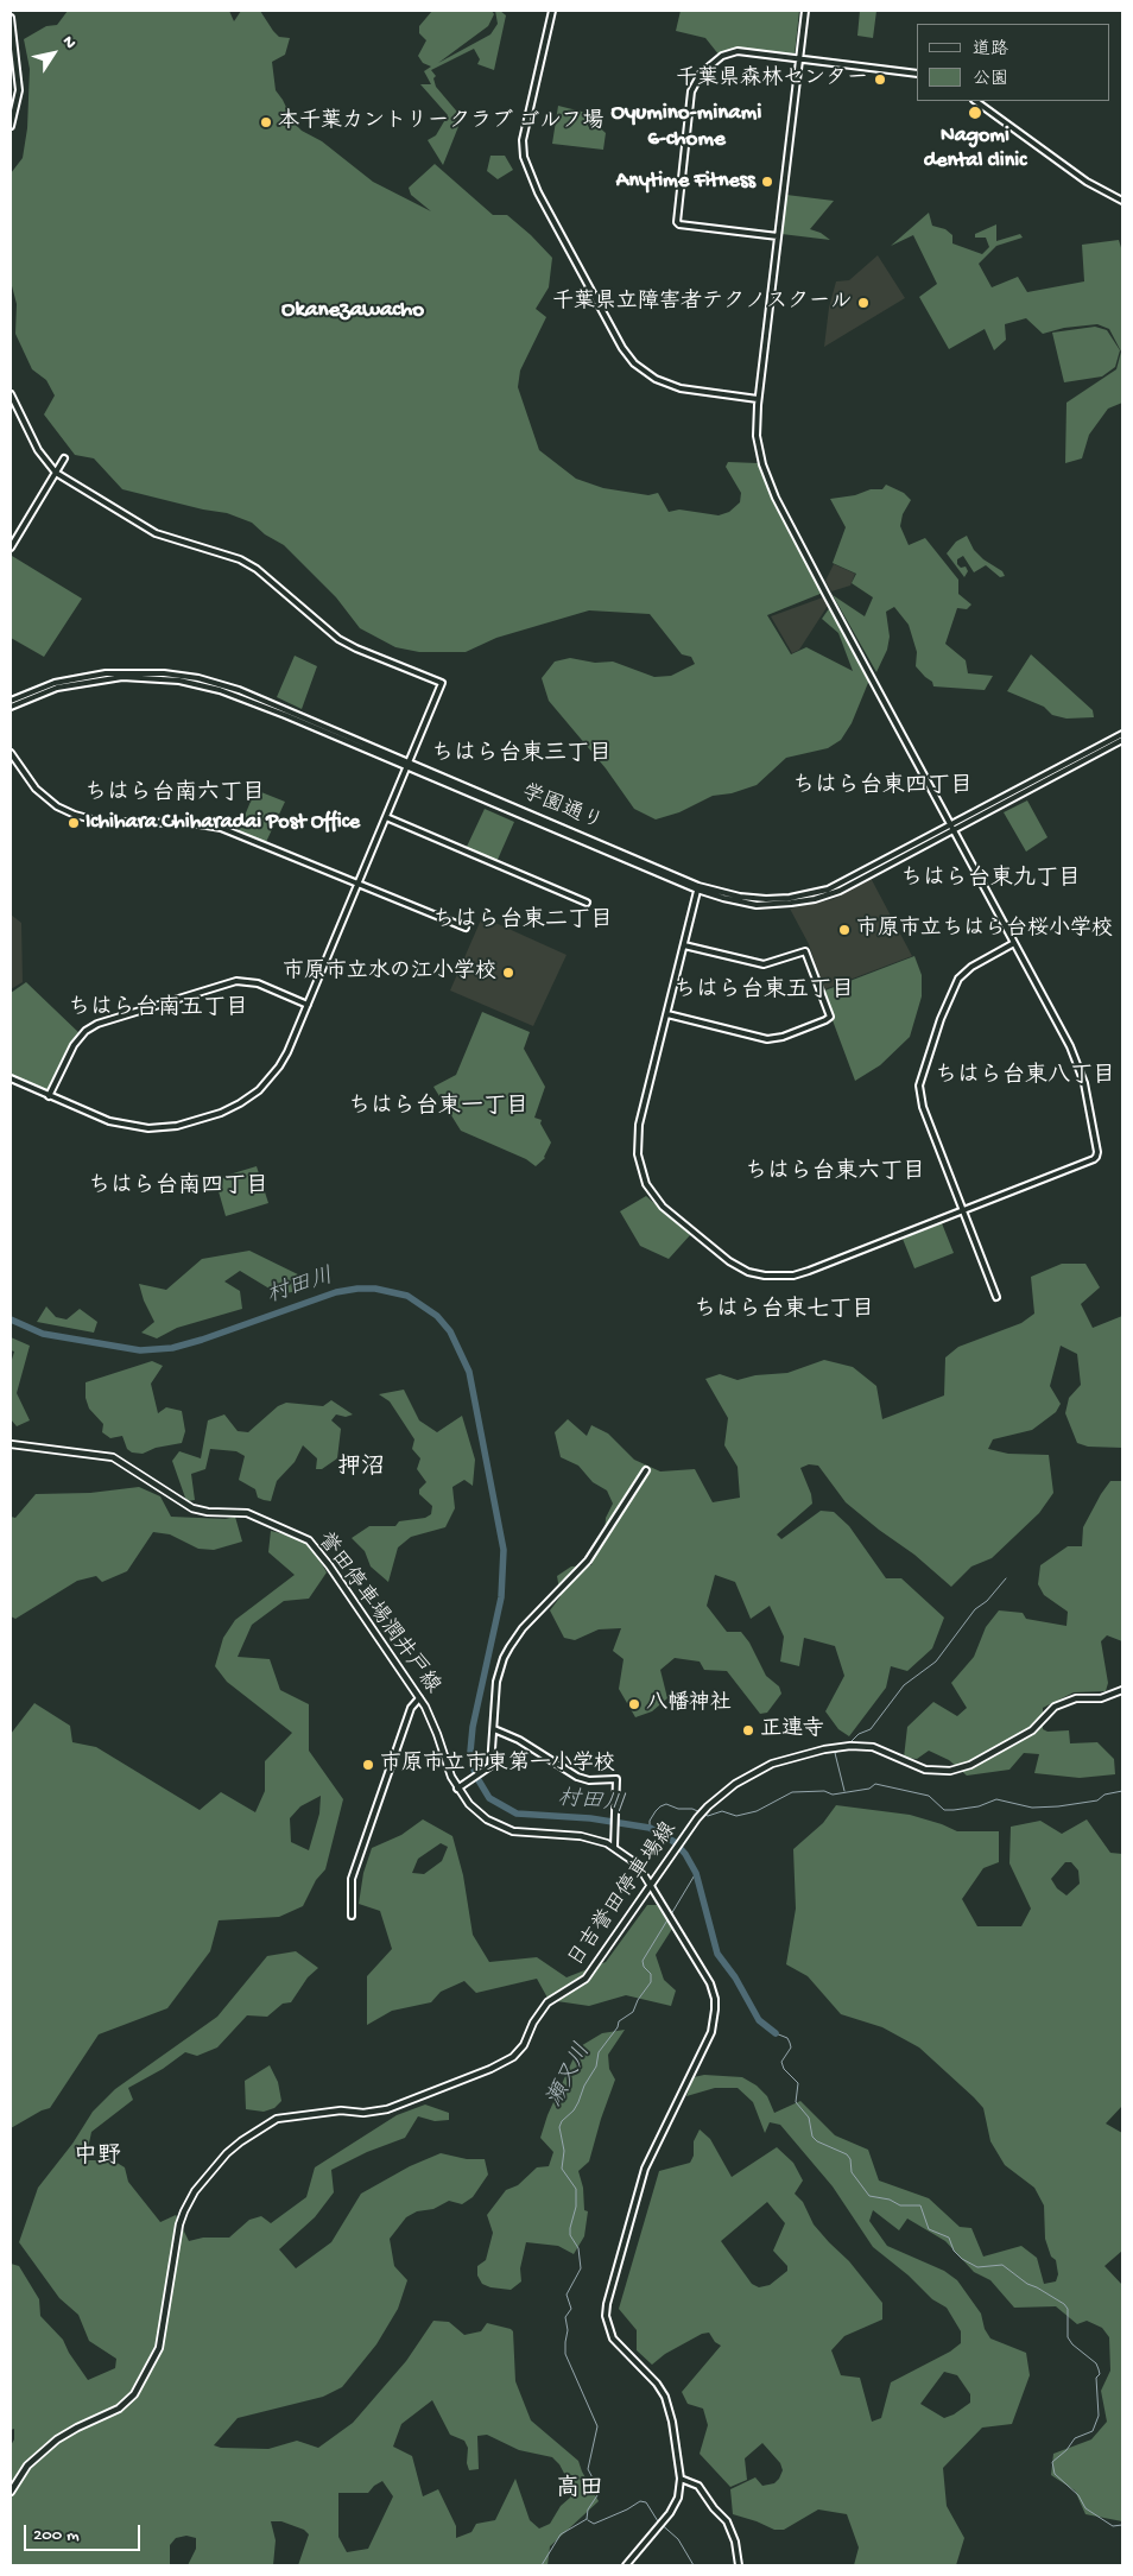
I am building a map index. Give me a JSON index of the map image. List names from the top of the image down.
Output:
{
  "streets": {
    "main road": ["誉田停車場潤井戸線", "日吉誉田停車場線"],
    "street": ["学園通り"]
  },
  "crossings": [
    ["誉田停車場潤井戸線", "日吉誉田停車場線"]
  ],
  "districts": [
    "Oyumino-minami 6-chome",
    "Okanezawacho",
    "ちはら台東三丁目",
    "ちはら台東四丁目",
    "ちはら台南六丁目",
    "ちはら台東九丁目",
    "ちはら台東二丁目",
    "ちはら台東五丁目",
    "ちはら台南五丁目",
    "ちはら台東八丁目",
    "ちはら台東一丁目",
    "ちはら台東六丁目",
    "ちはら台南四丁目",
    "ちはら台東七丁目",
    "押沼",
    "中野",
    "高田"
  ],
  "water": ["村田川", "瀬又川"],
  "places": [
    "千葉県森林センター",
    "Nagomi dental clinic",
    "本千葉カントリークラブ ゴルフ場",
    "Anytime Fitness",
    "千葉県立障害者テクノスクール",
    "Ichihara Chiharadai Post Office",
    "市原市立ちはら台桜小学校",
    "市原市立水の江小学校",
    "八幡神社",
    "正連寺",
    "市原市立市東第一小学校"
  ],
  "legend": ["道路", "公園"],
  "scale_bar": "200 m",
  "north": "top right"
}
